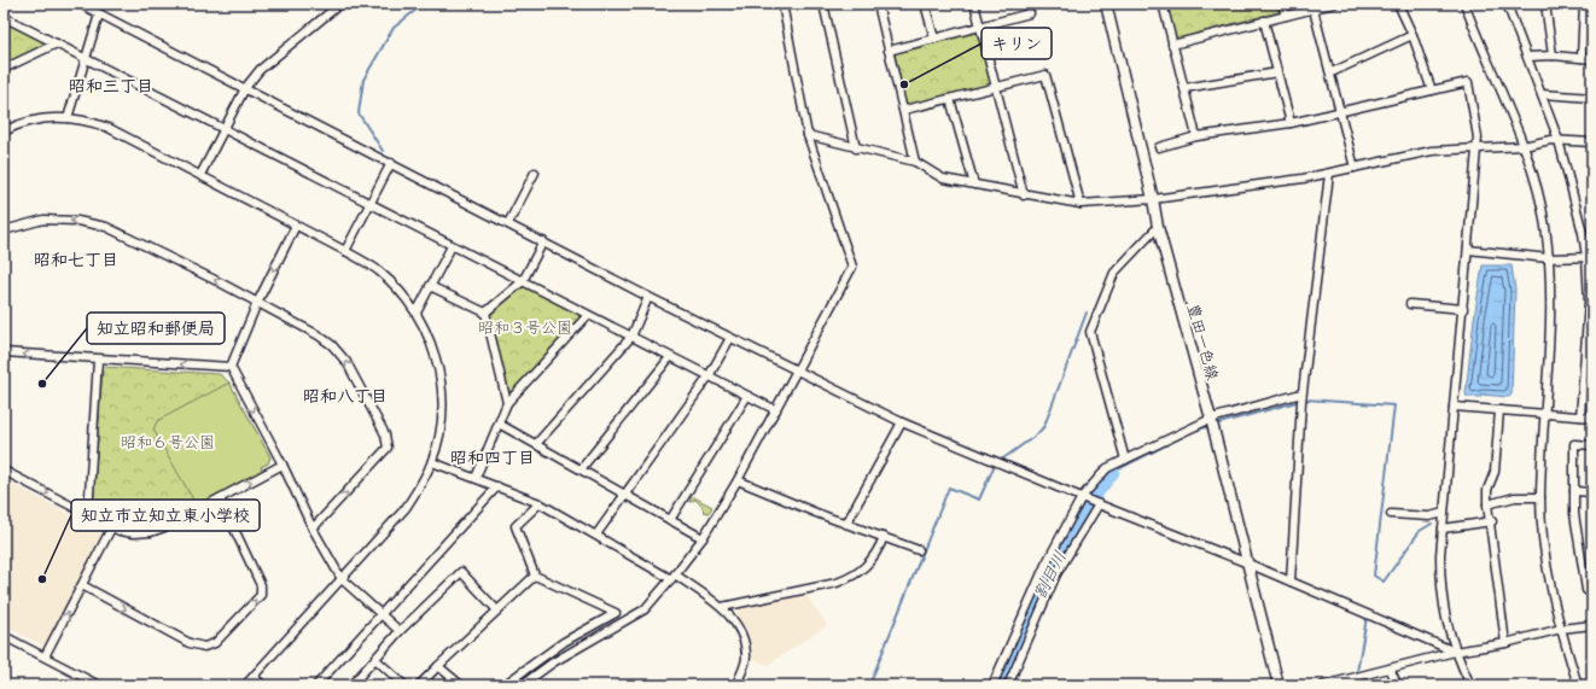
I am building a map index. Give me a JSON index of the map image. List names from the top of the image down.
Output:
{
  "streets": {
    "main road": ["豊田一色線"]
  },
  "districts": [
    "昭和三丁目",
    "昭和七丁目",
    "昭和八丁目",
    "昭和四丁目"
  ],
  "water": ["割目川"],
  "parks": ["昭和３号公園", "昭和６号公園"],
  "places": ["キリン", "知立昭和郵便局", "知立市立知立東小学校"]
}
